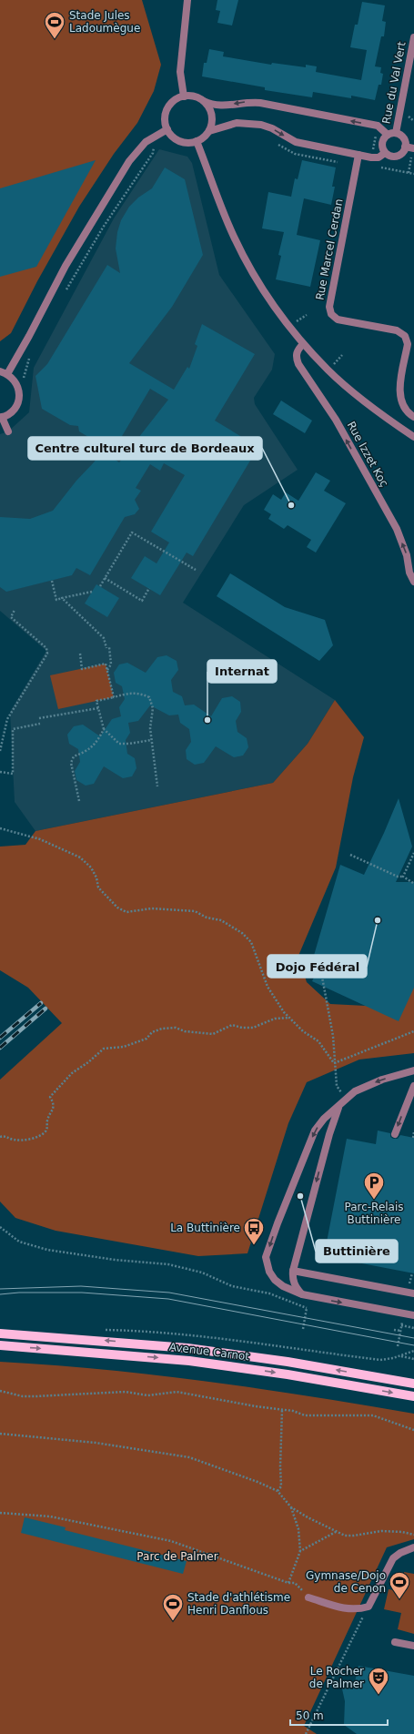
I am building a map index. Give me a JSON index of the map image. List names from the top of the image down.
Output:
{
  "streets": {
    "main road": ["Avenue Carnot"],
    "street": ["Rue du Val Vert", "Rue Marcel Cerdan", "Rue Izzet Koç"]
  },
  "parks": ["Parc de Palmer"],
  "places": {
    "sports": ["Stade Jules Ladoumègue", "Gymnase/Dojo de Cenon", "Stade d'athlétisme Henri Danflous"],
    "other": [
      "Centre culturel turc de Bordeaux",
      "Internat",
      "Dojo Fédéral",
      "Buttinière"
    ],
    "parking": ["Parc-Relais Buttinière"],
    "bus stop": ["La Buttinière"],
    "theatre": ["Le Rocher de Palmer"]
  },
  "scale_bar": "50 m"
}
